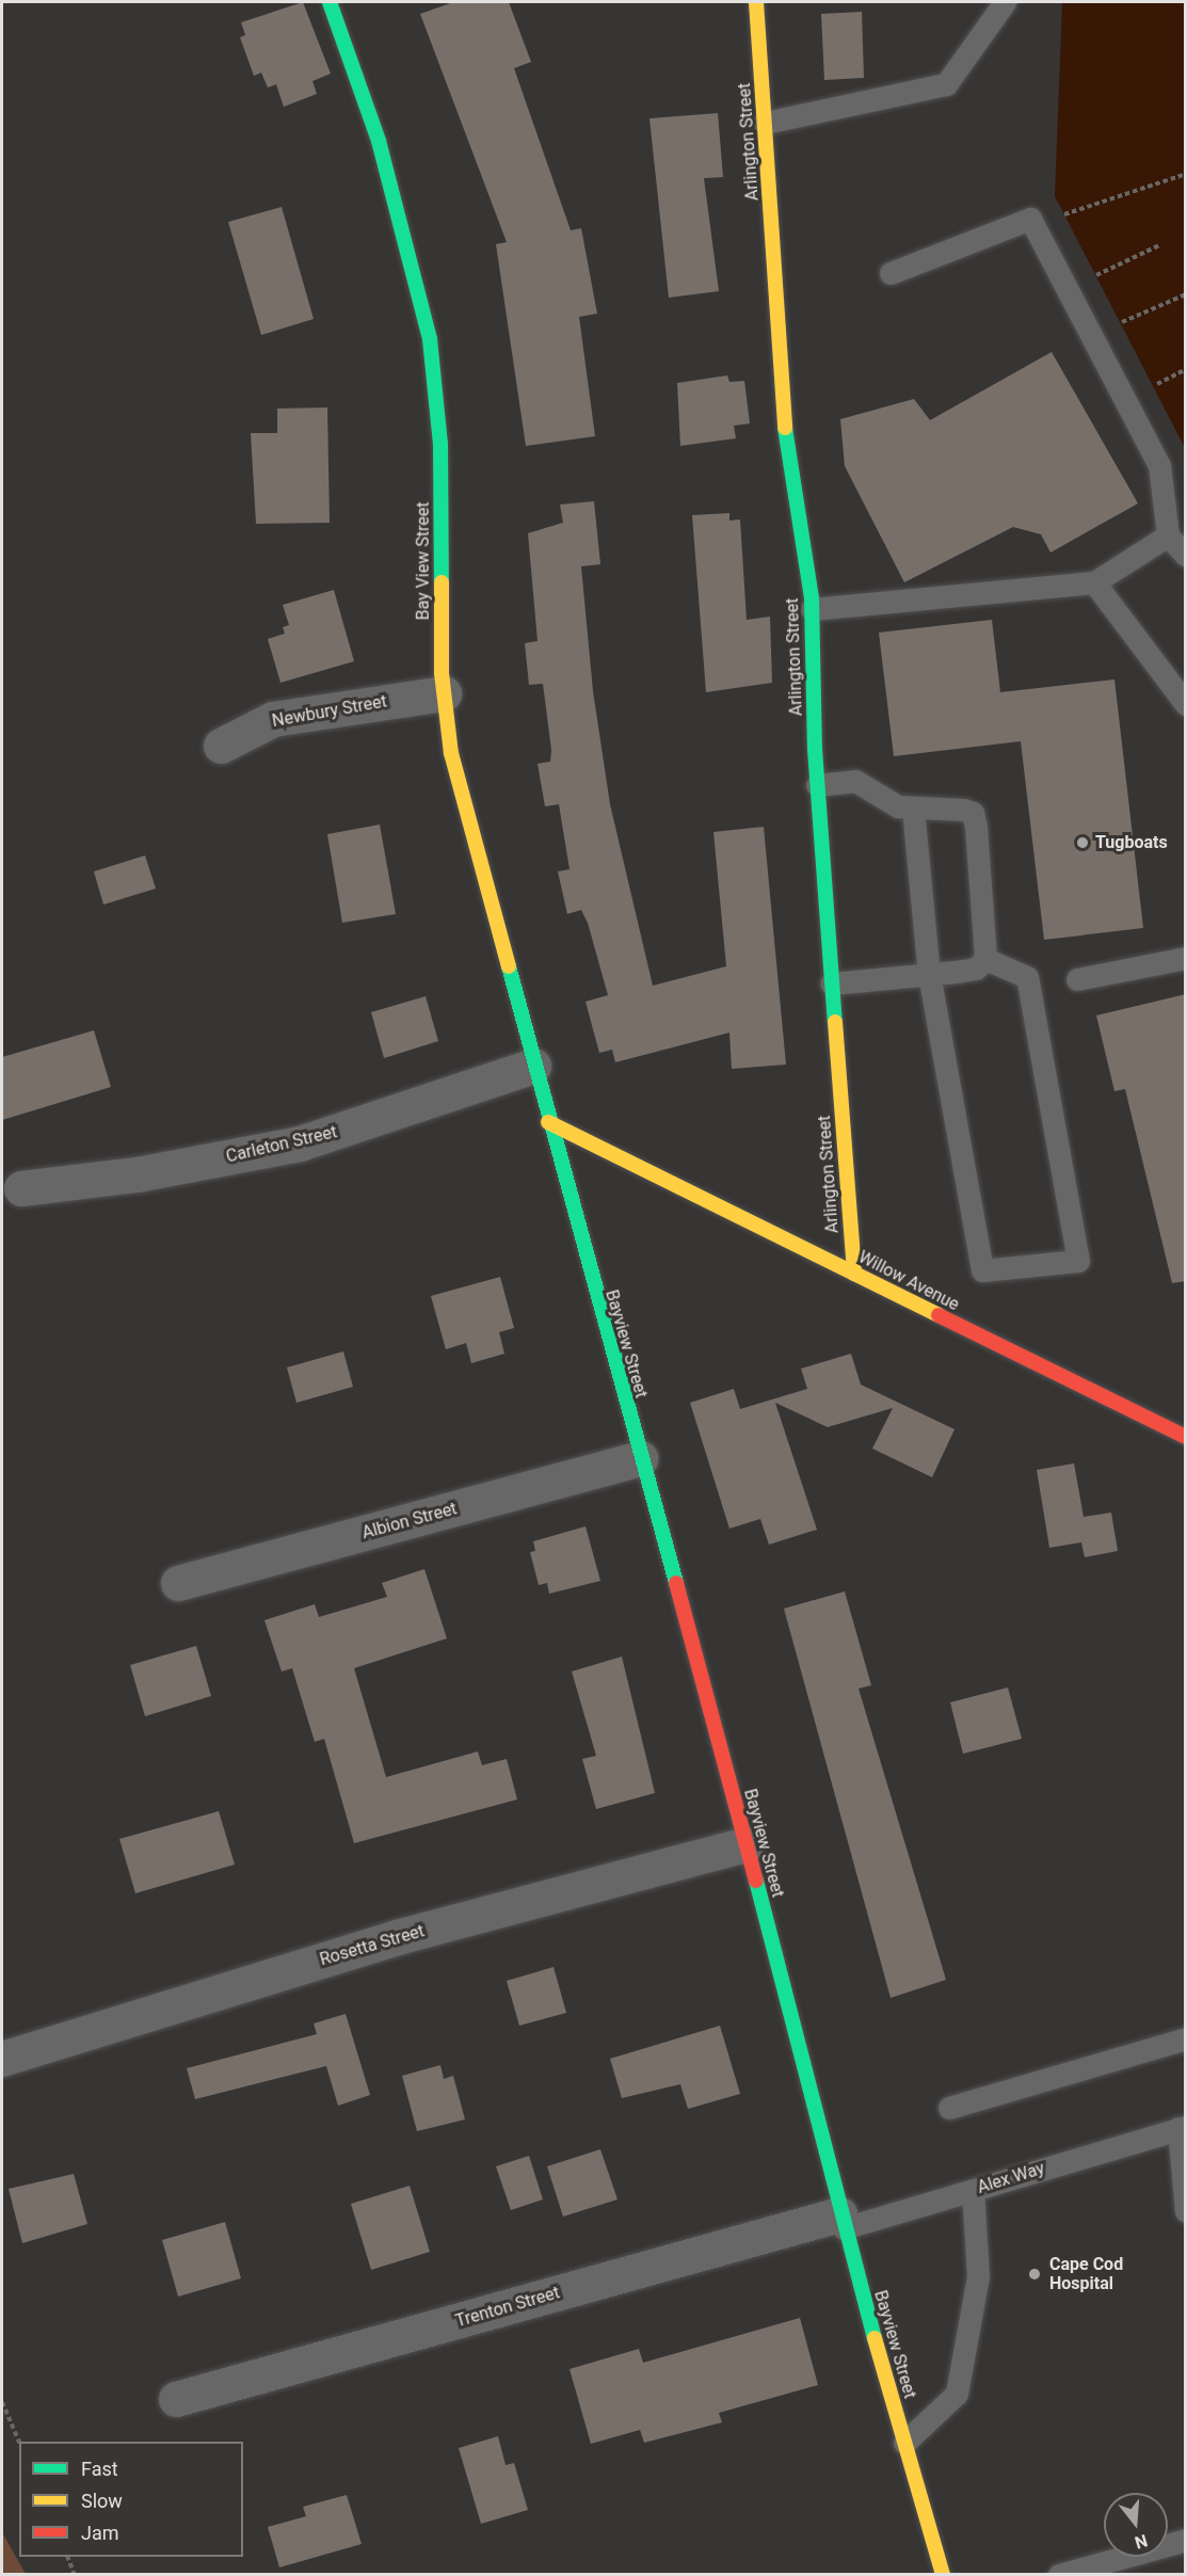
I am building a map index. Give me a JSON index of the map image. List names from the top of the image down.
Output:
{
  "streets": {
    "street": [
      "Arlington Street",
      "Bay View Street",
      "Newbury Street",
      "Carleton Street",
      "Willow Avenue",
      "Bayview Street",
      "Albion Street",
      "Rosetta Street",
      "Trenton Street"
    ],
    "lane": ["Alex Way"]
  },
  "crossings": [
    ["Arlington Street", "Willow Avenue"],
    ["Bay View Street", "Newbury Street"],
    ["Bay View Street", "Carleton Street"],
    ["Bay View Street", "Willow Avenue"],
    ["Bay View Street", "Bayview Street"],
    ["Willow Avenue", "Bayview Street"],
    ["Bayview Street", "Albion Street"],
    ["Bayview Street", "Rosetta Street"],
    ["Bayview Street", "Alex Way"],
    ["Bayview Street", "Trenton Street"],
    ["Alex Way", "Trenton Street"]
  ],
  "places": ["Tugboats", "Cape Cod Hospital"],
  "legend": ["Fast", "Slow", "Jam"],
  "north": "bottom"
}
